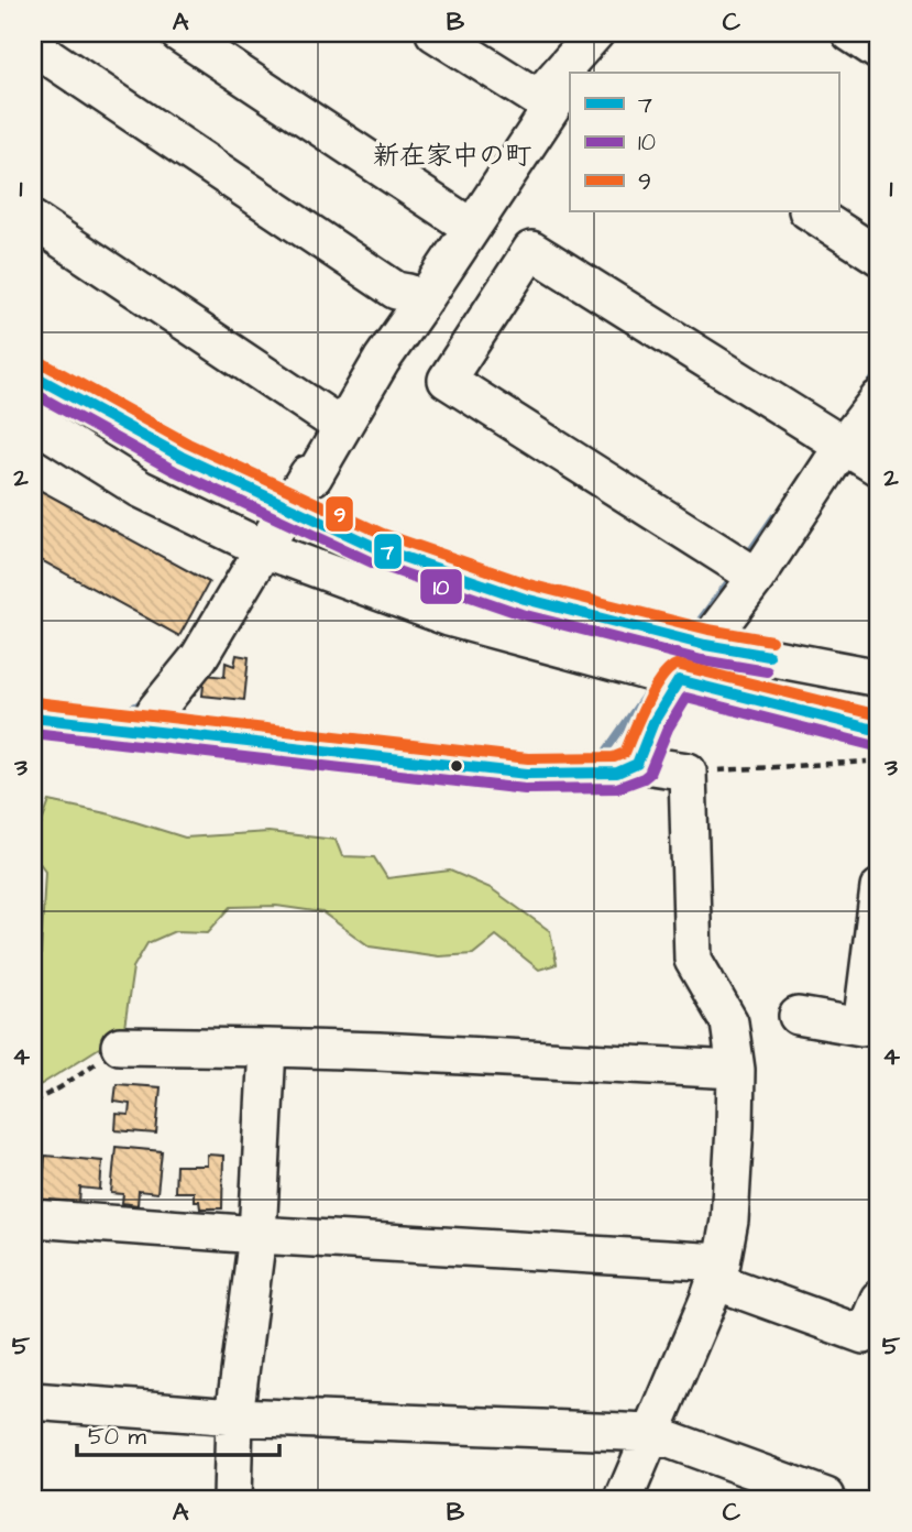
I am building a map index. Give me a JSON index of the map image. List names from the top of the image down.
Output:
{
  "districts": ["新在家中の町"],
  "lines": ["transit line 9", "transit line 7", "transit line 10"],
  "legend": ["7", "10", "9"],
  "scale_bar": "50 m",
  "grid": {
    "columns": ["A", "B", "C"],
    "rows": [
      "1",
      "2",
      "3",
      "4",
      "5"
    ]
  }
}
